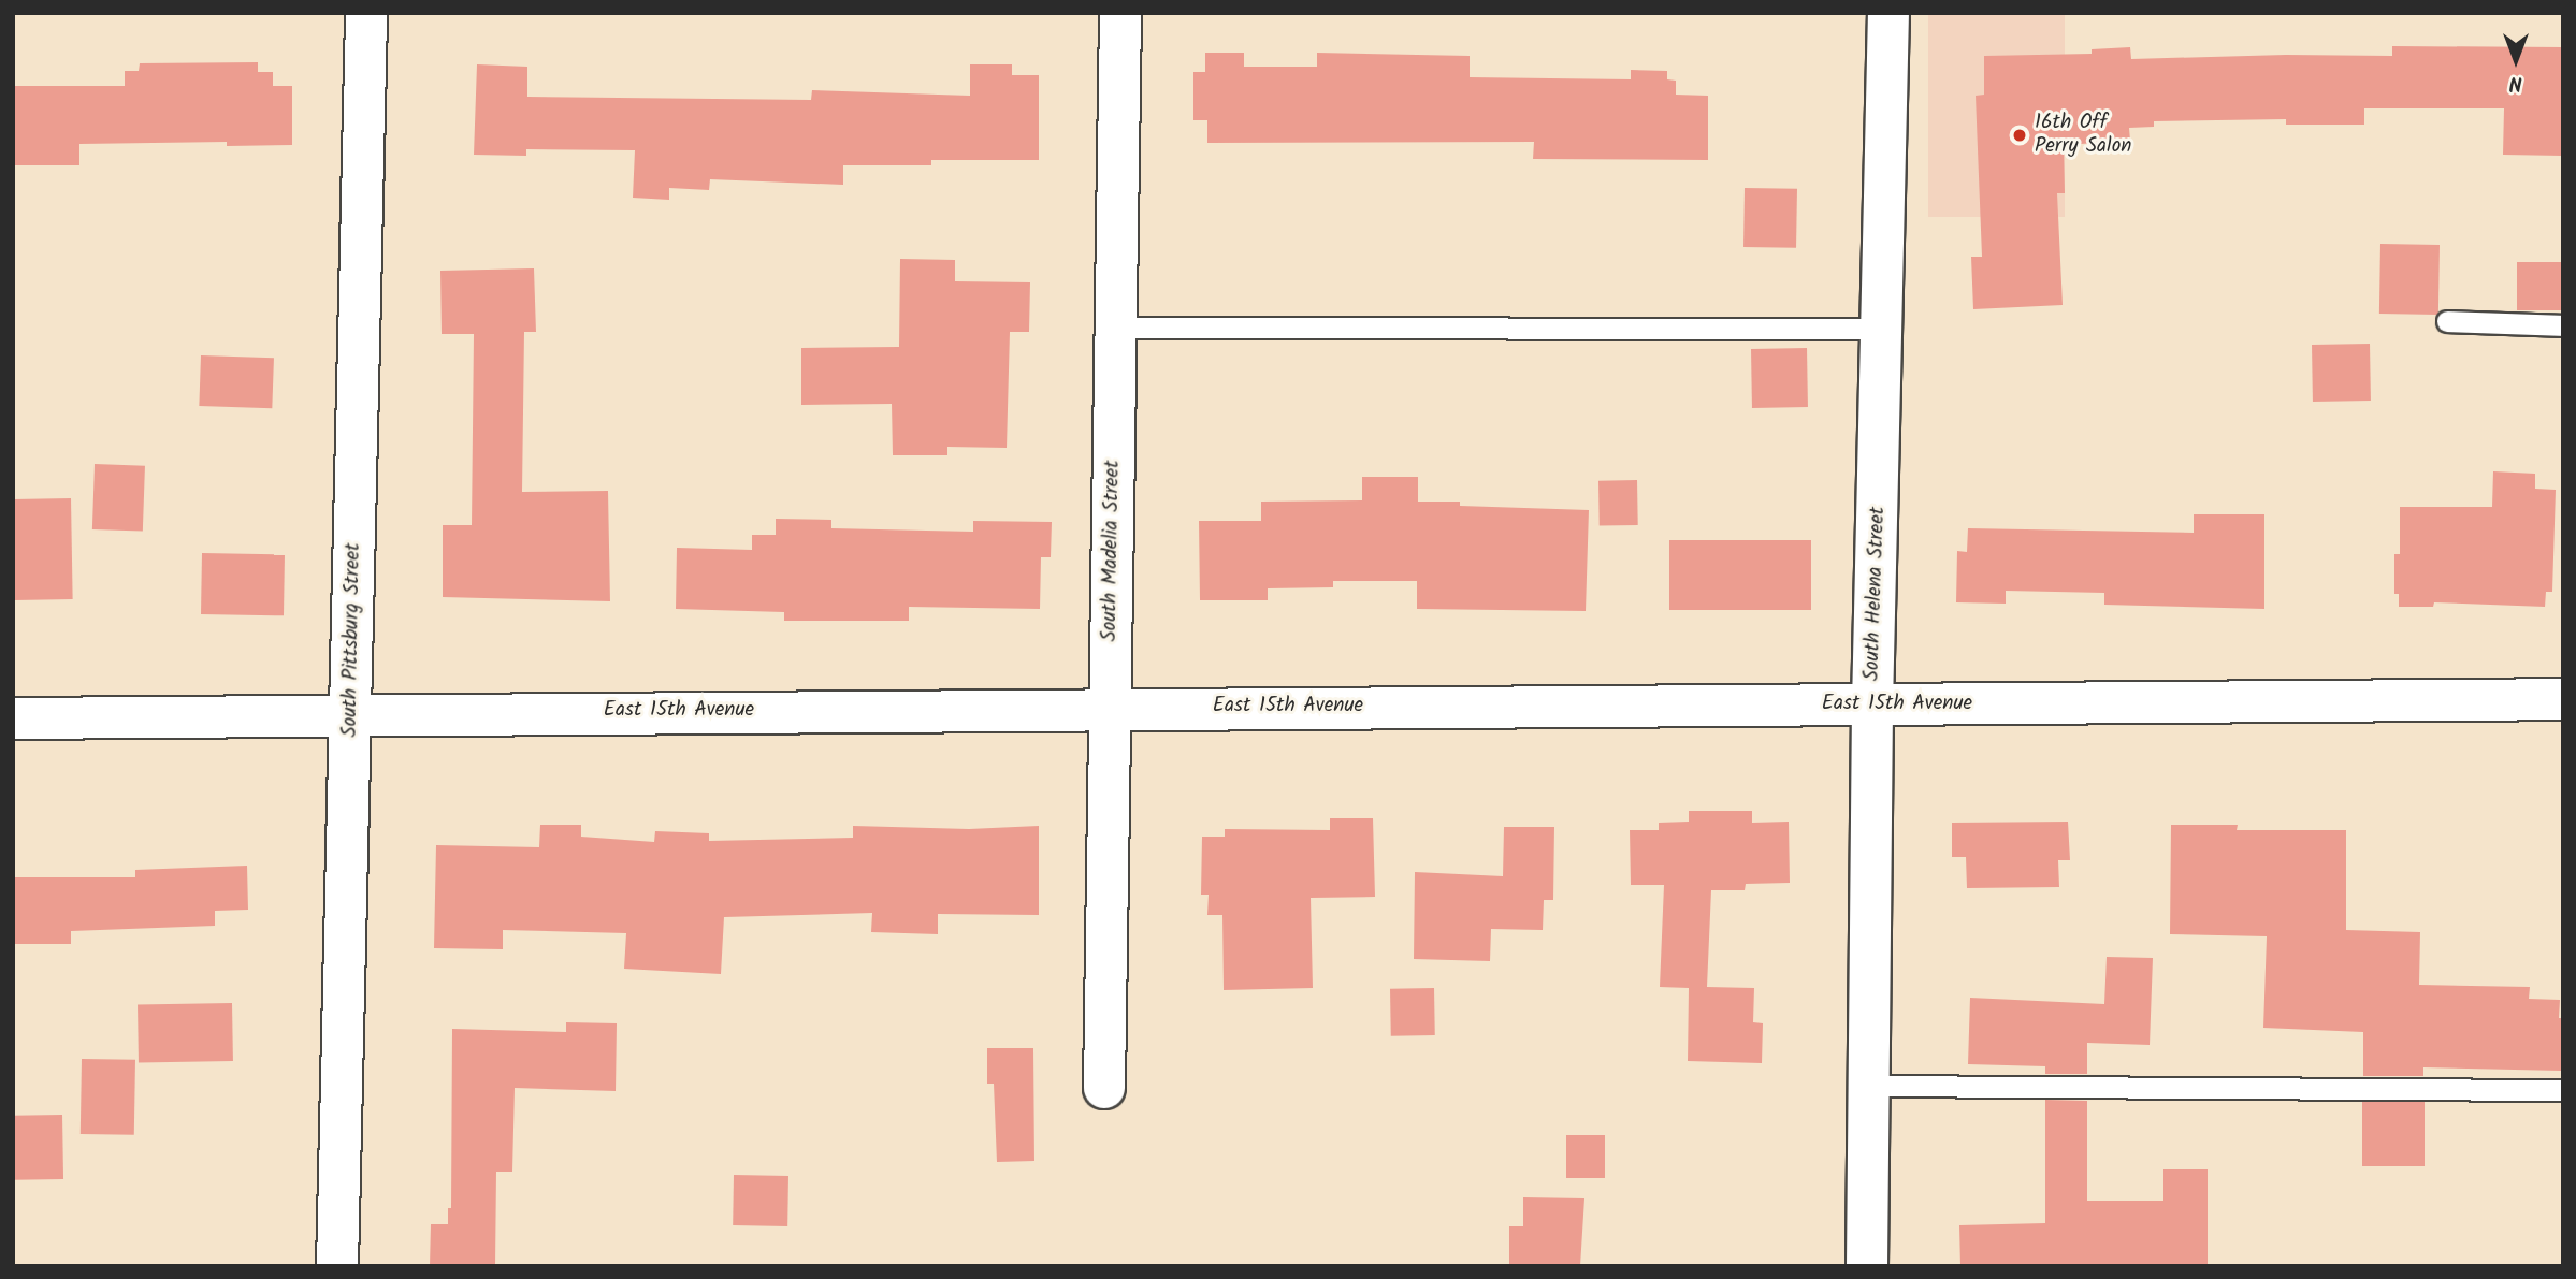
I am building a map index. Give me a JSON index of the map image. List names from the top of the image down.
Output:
{
  "streets": {
    "street": [
      "South Madelia Street",
      "South Helena Street",
      "South Pittsburg Street",
      "East 15th Avenue"
    ]
  },
  "crossings": [
    ["South Madelia Street", "East 15th Avenue"],
    ["South Helena Street", "East 15th Avenue"],
    ["South Pittsburg Street", "East 15th Avenue"]
  ],
  "places": ["16th Off Perry Salon"],
  "north": "bottom"
}
